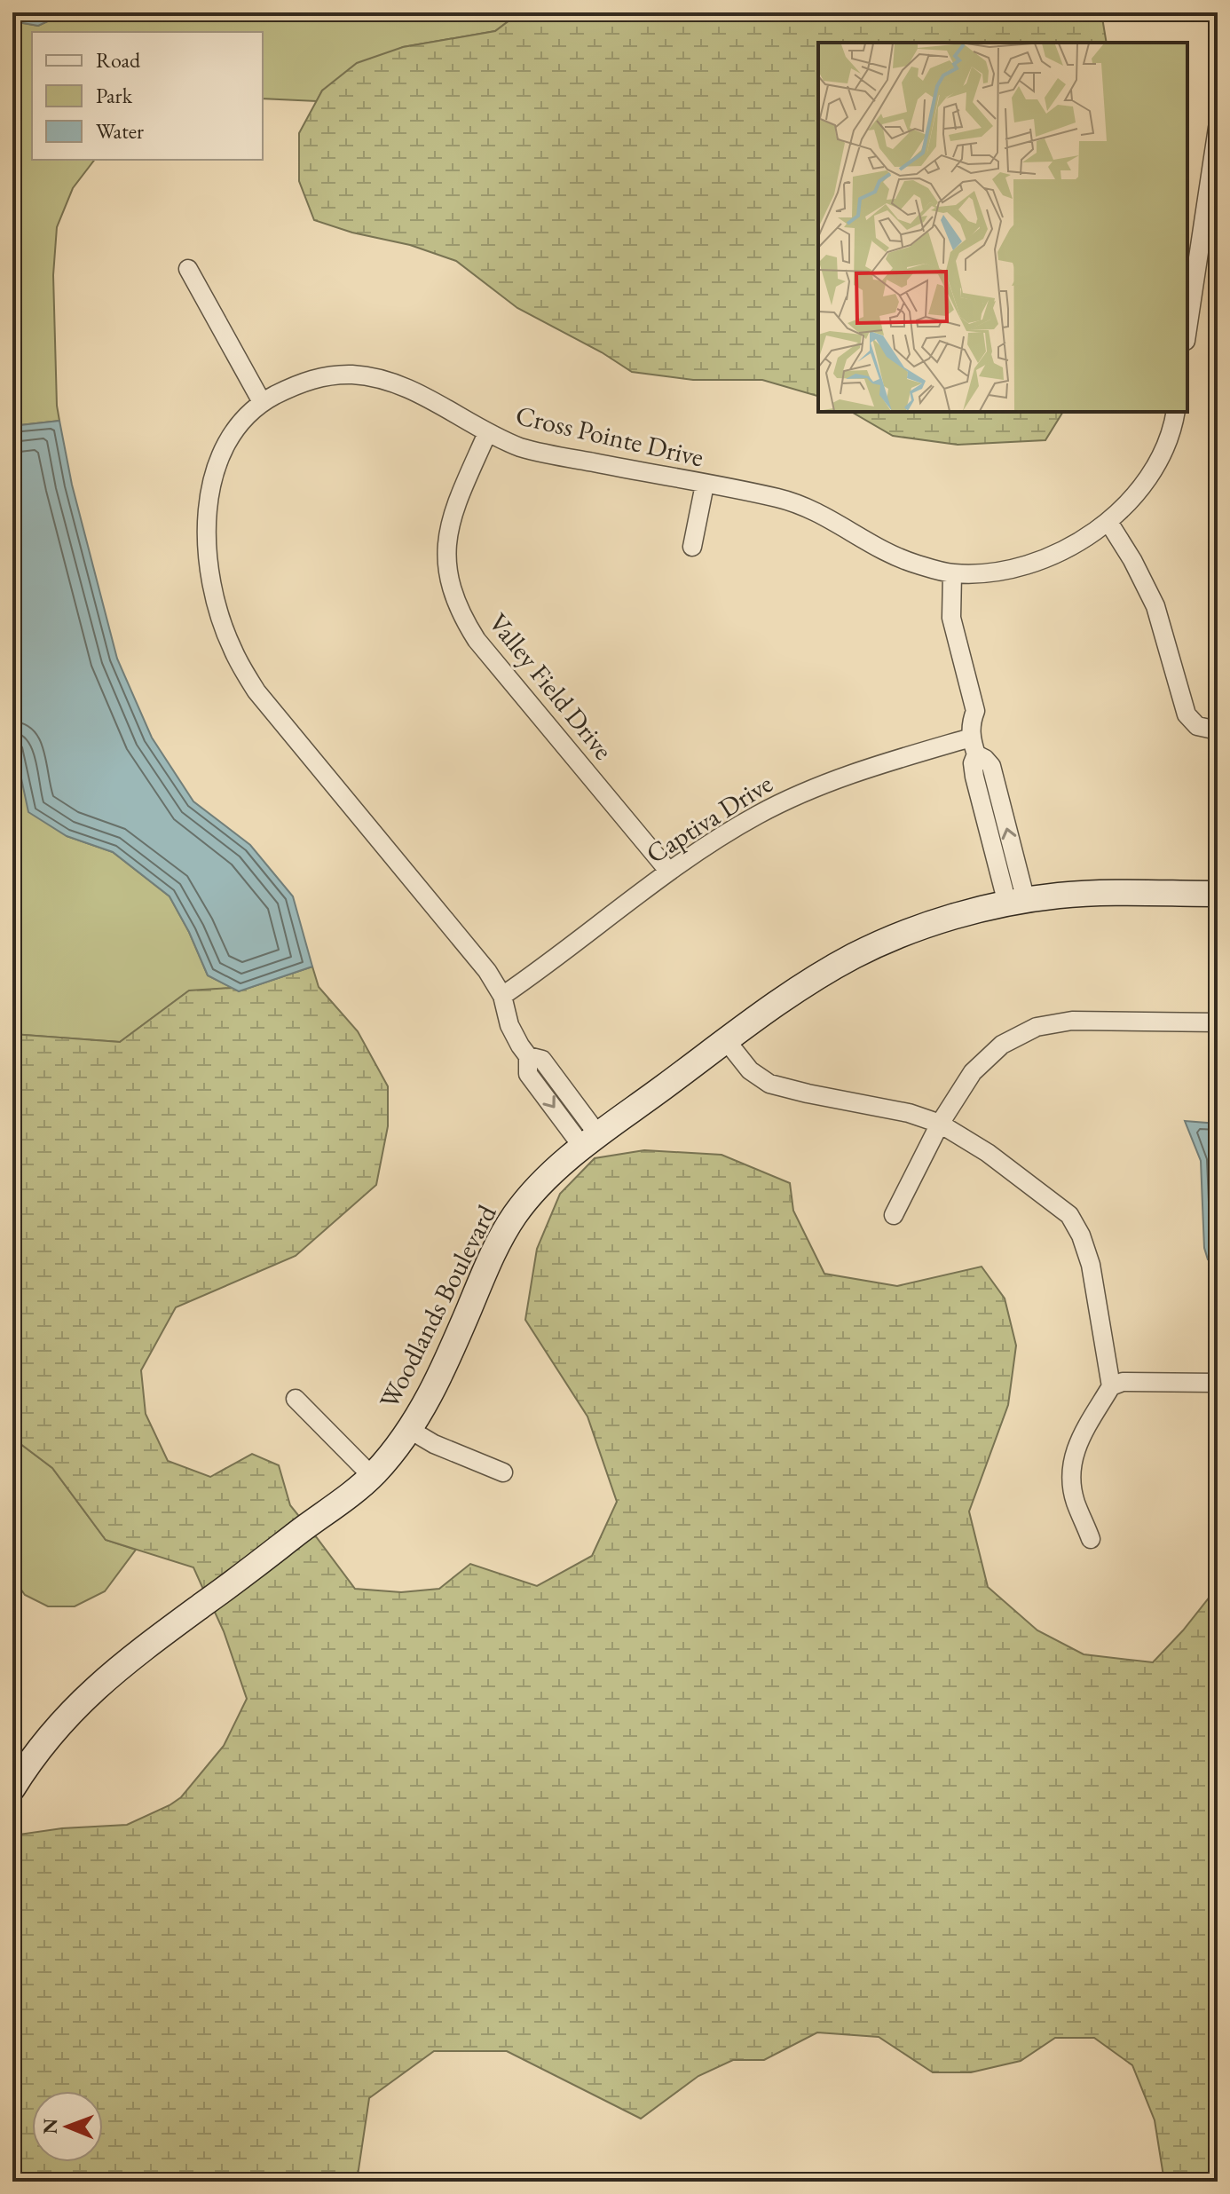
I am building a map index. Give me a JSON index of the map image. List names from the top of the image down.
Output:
{
  "streets": {
    "street": [
      "Cross Pointe Drive",
      "Valley Field Drive",
      "Captiva Drive",
      "Woodlands Boulevard"
    ]
  },
  "crossings": [
    ["Cross Pointe Drive", "Valley Field Drive"],
    ["Cross Pointe Drive", "Captiva Drive"],
    ["Cross Pointe Drive", "Woodlands Boulevard"],
    ["Valley Field Drive", "Captiva Drive"]
  ],
  "legend": ["Road", "Park", "Water"],
  "north": "left"
}
